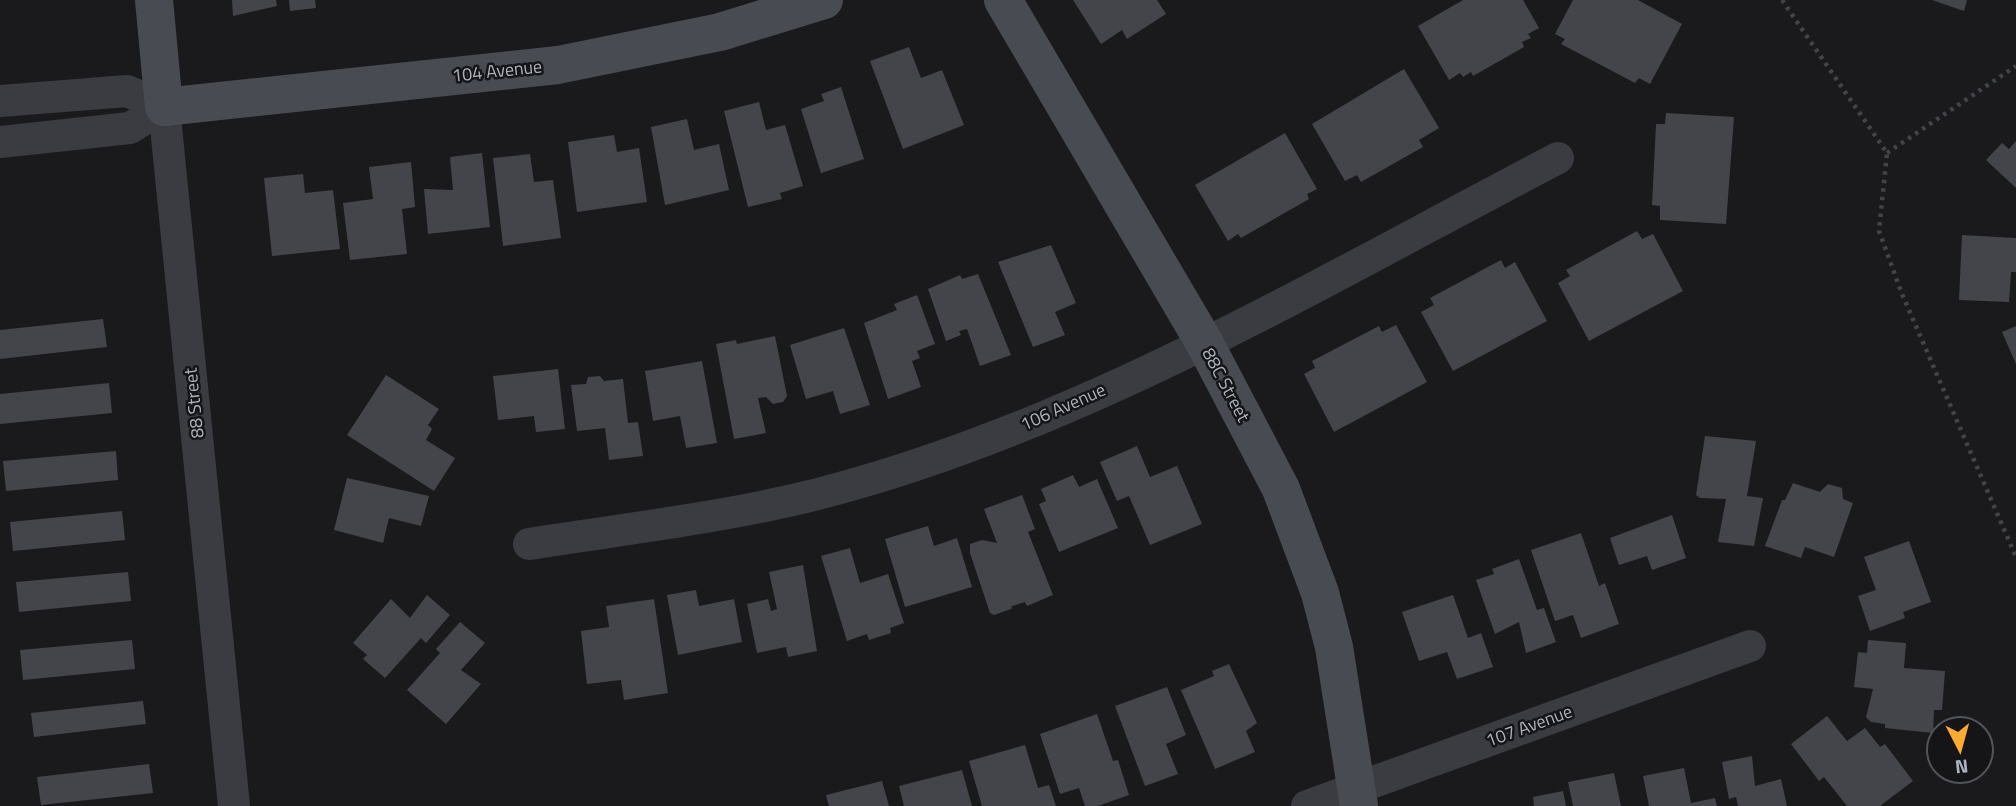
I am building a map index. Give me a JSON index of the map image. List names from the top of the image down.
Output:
{
  "streets": {
    "street": [
      "104 Avenue",
      "88C Street",
      "88 Street",
      "106 Avenue",
      "107 Avenue"
    ]
  },
  "crossings": [
    ["104 Avenue", "88 Street"],
    ["88C Street", "106 Avenue"],
    ["88C Street", "107 Avenue"]
  ],
  "north": "bottom"
}
